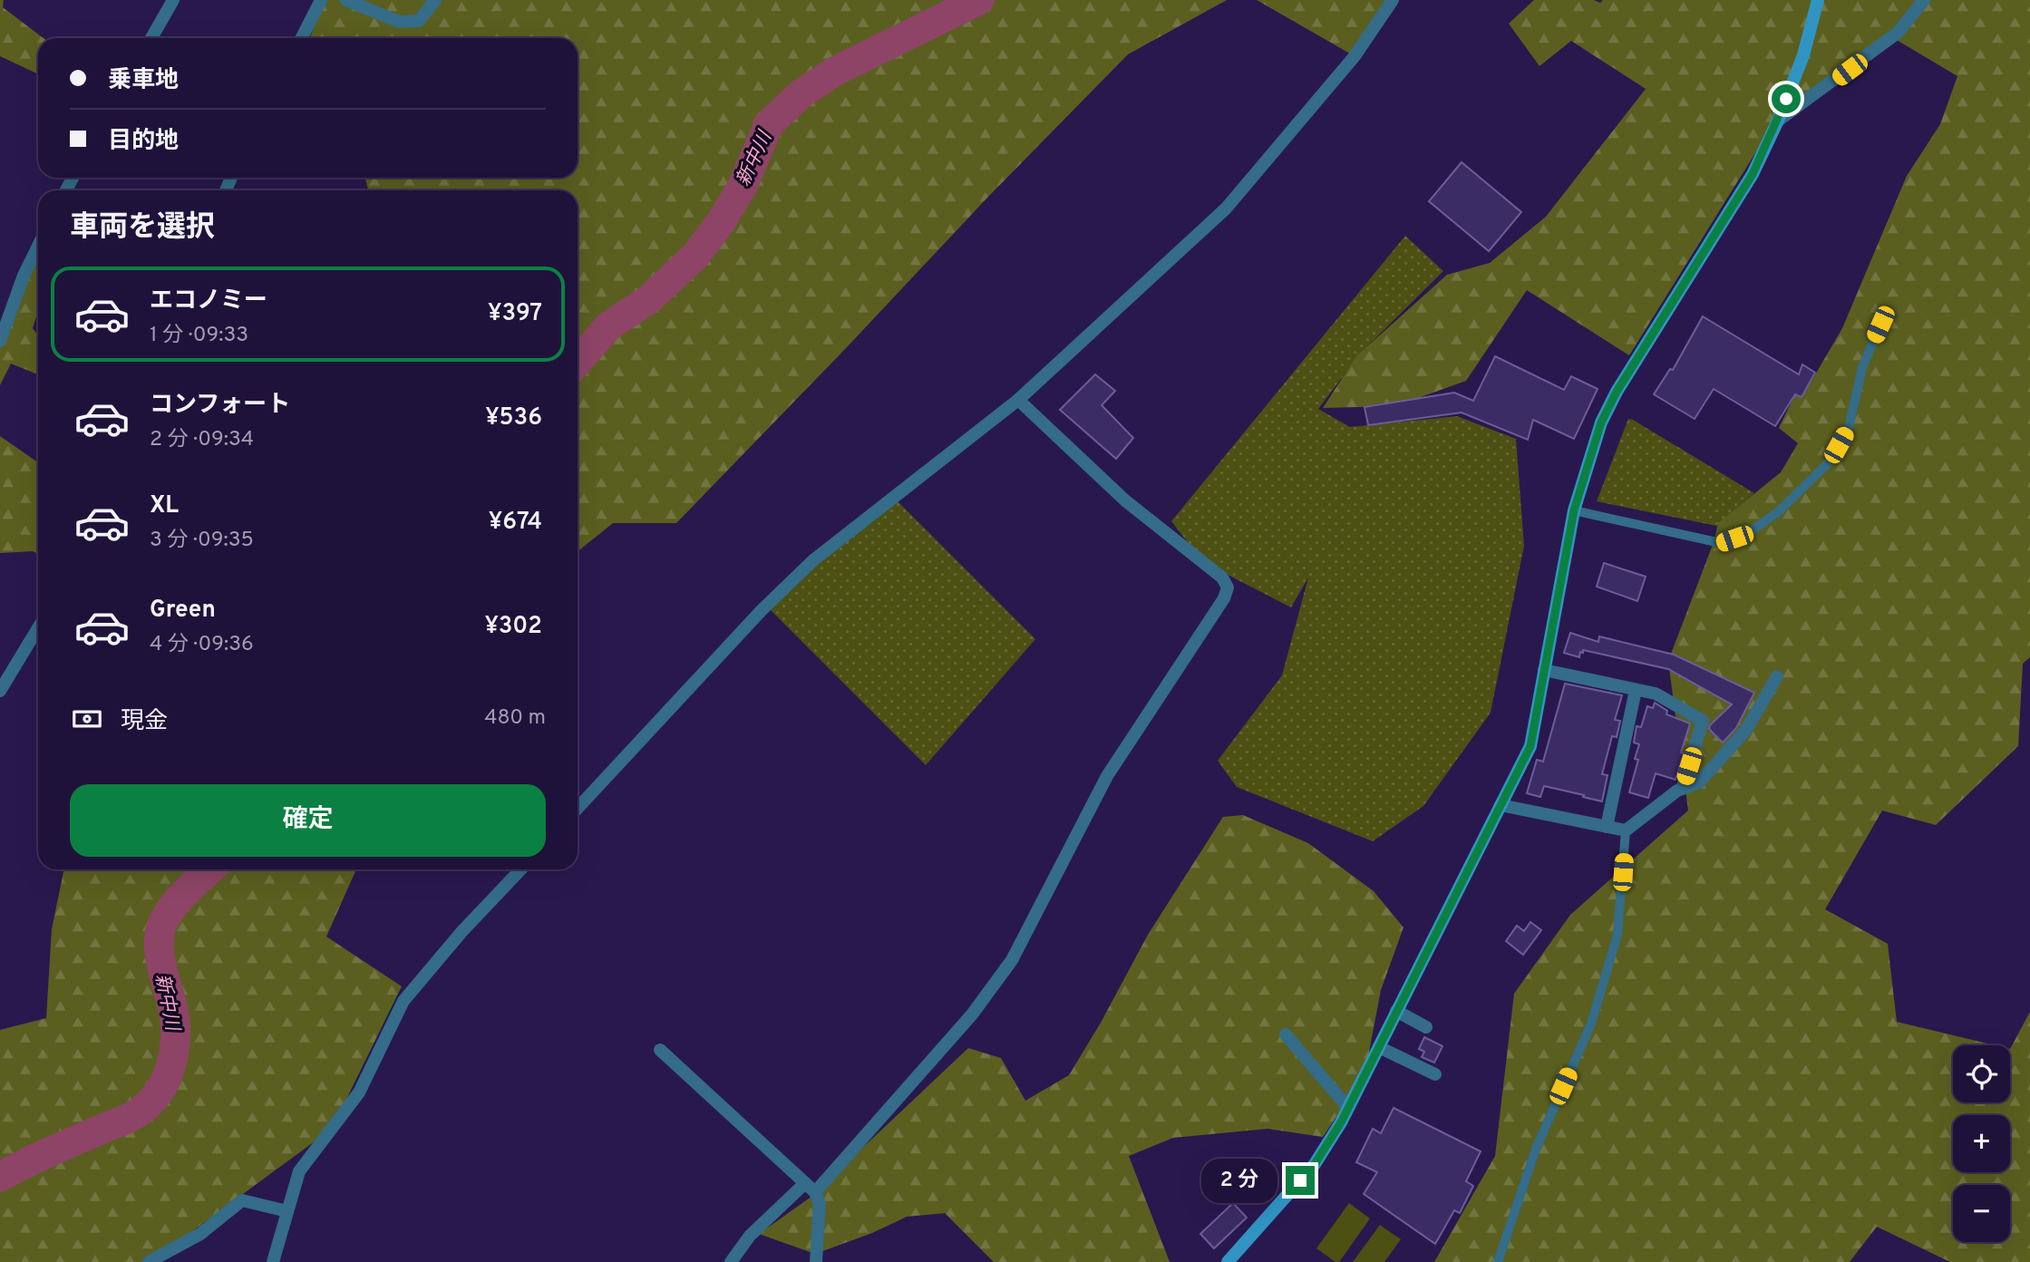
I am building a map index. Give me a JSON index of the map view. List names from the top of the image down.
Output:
{
  "water": ["新中川"],
  "page": {
    "banner": ["乗車地", "目的地"],
    "heading": "車両を選択",
    "list": [
      {
        "name": "エコノミー",
        "note": "1 分 · 09:33",
        "value": "¥397"
      },
      {
        "name": "コンフォート",
        "note": "2 分 · 09:34",
        "value": "¥536"
      },
      {
        "name": "XL",
        "note": "3 分 · 09:35",
        "value": "¥674"
      },
      {
        "name": "Green",
        "note": "4 分 · 09:36",
        "value": "¥302"
      }
    ],
    "pay": ["現金", "480 m"],
    "buttons": "確定",
    "map_buttons": ["+", "−"],
    "bubble": "2 分"
  }
}
